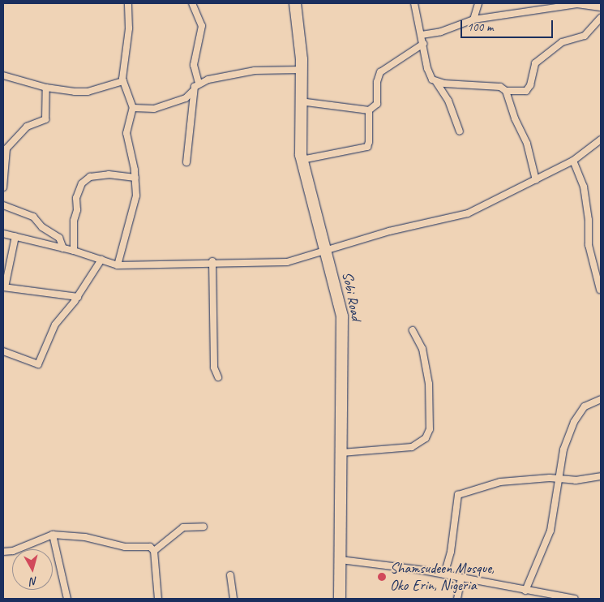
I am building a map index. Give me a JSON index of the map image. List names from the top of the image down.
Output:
{
  "streets": {
    "highway": ["Sobi Road"]
  },
  "places": ["Shamsudeen Mosque, Oko Erin, Nigeria"],
  "scale_bar": "100 m",
  "north": "bottom"
}
